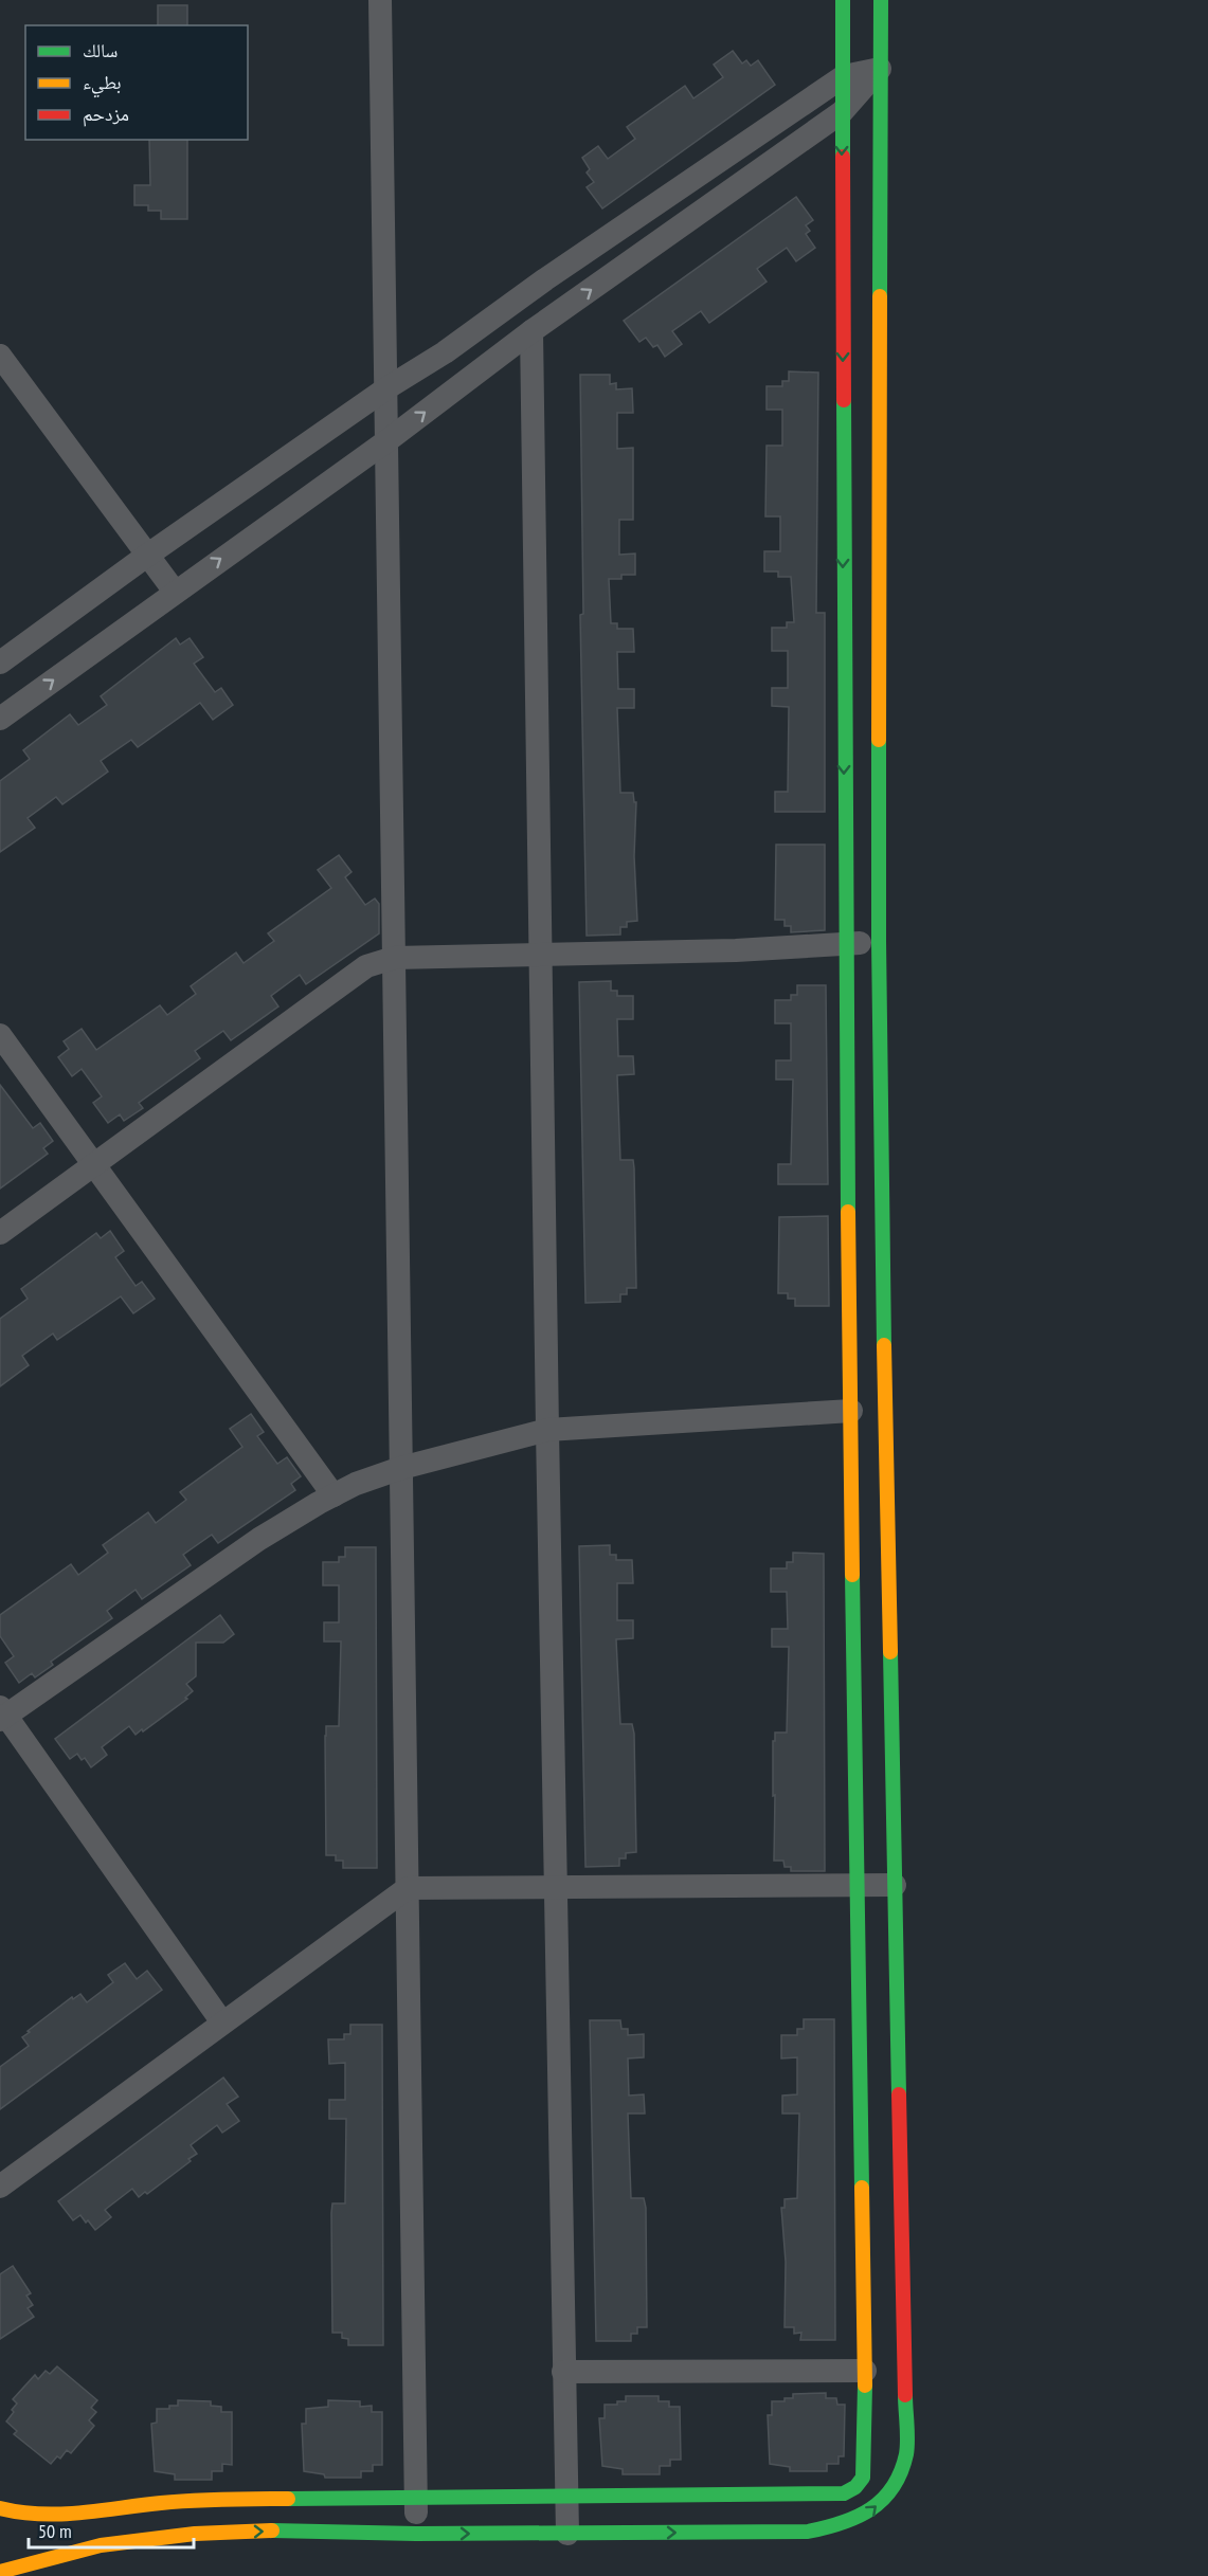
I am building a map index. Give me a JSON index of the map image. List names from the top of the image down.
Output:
{
  "legend": ["سالك", "بطيء", "مزدحم"],
  "scale_bar": "50 m"
}
